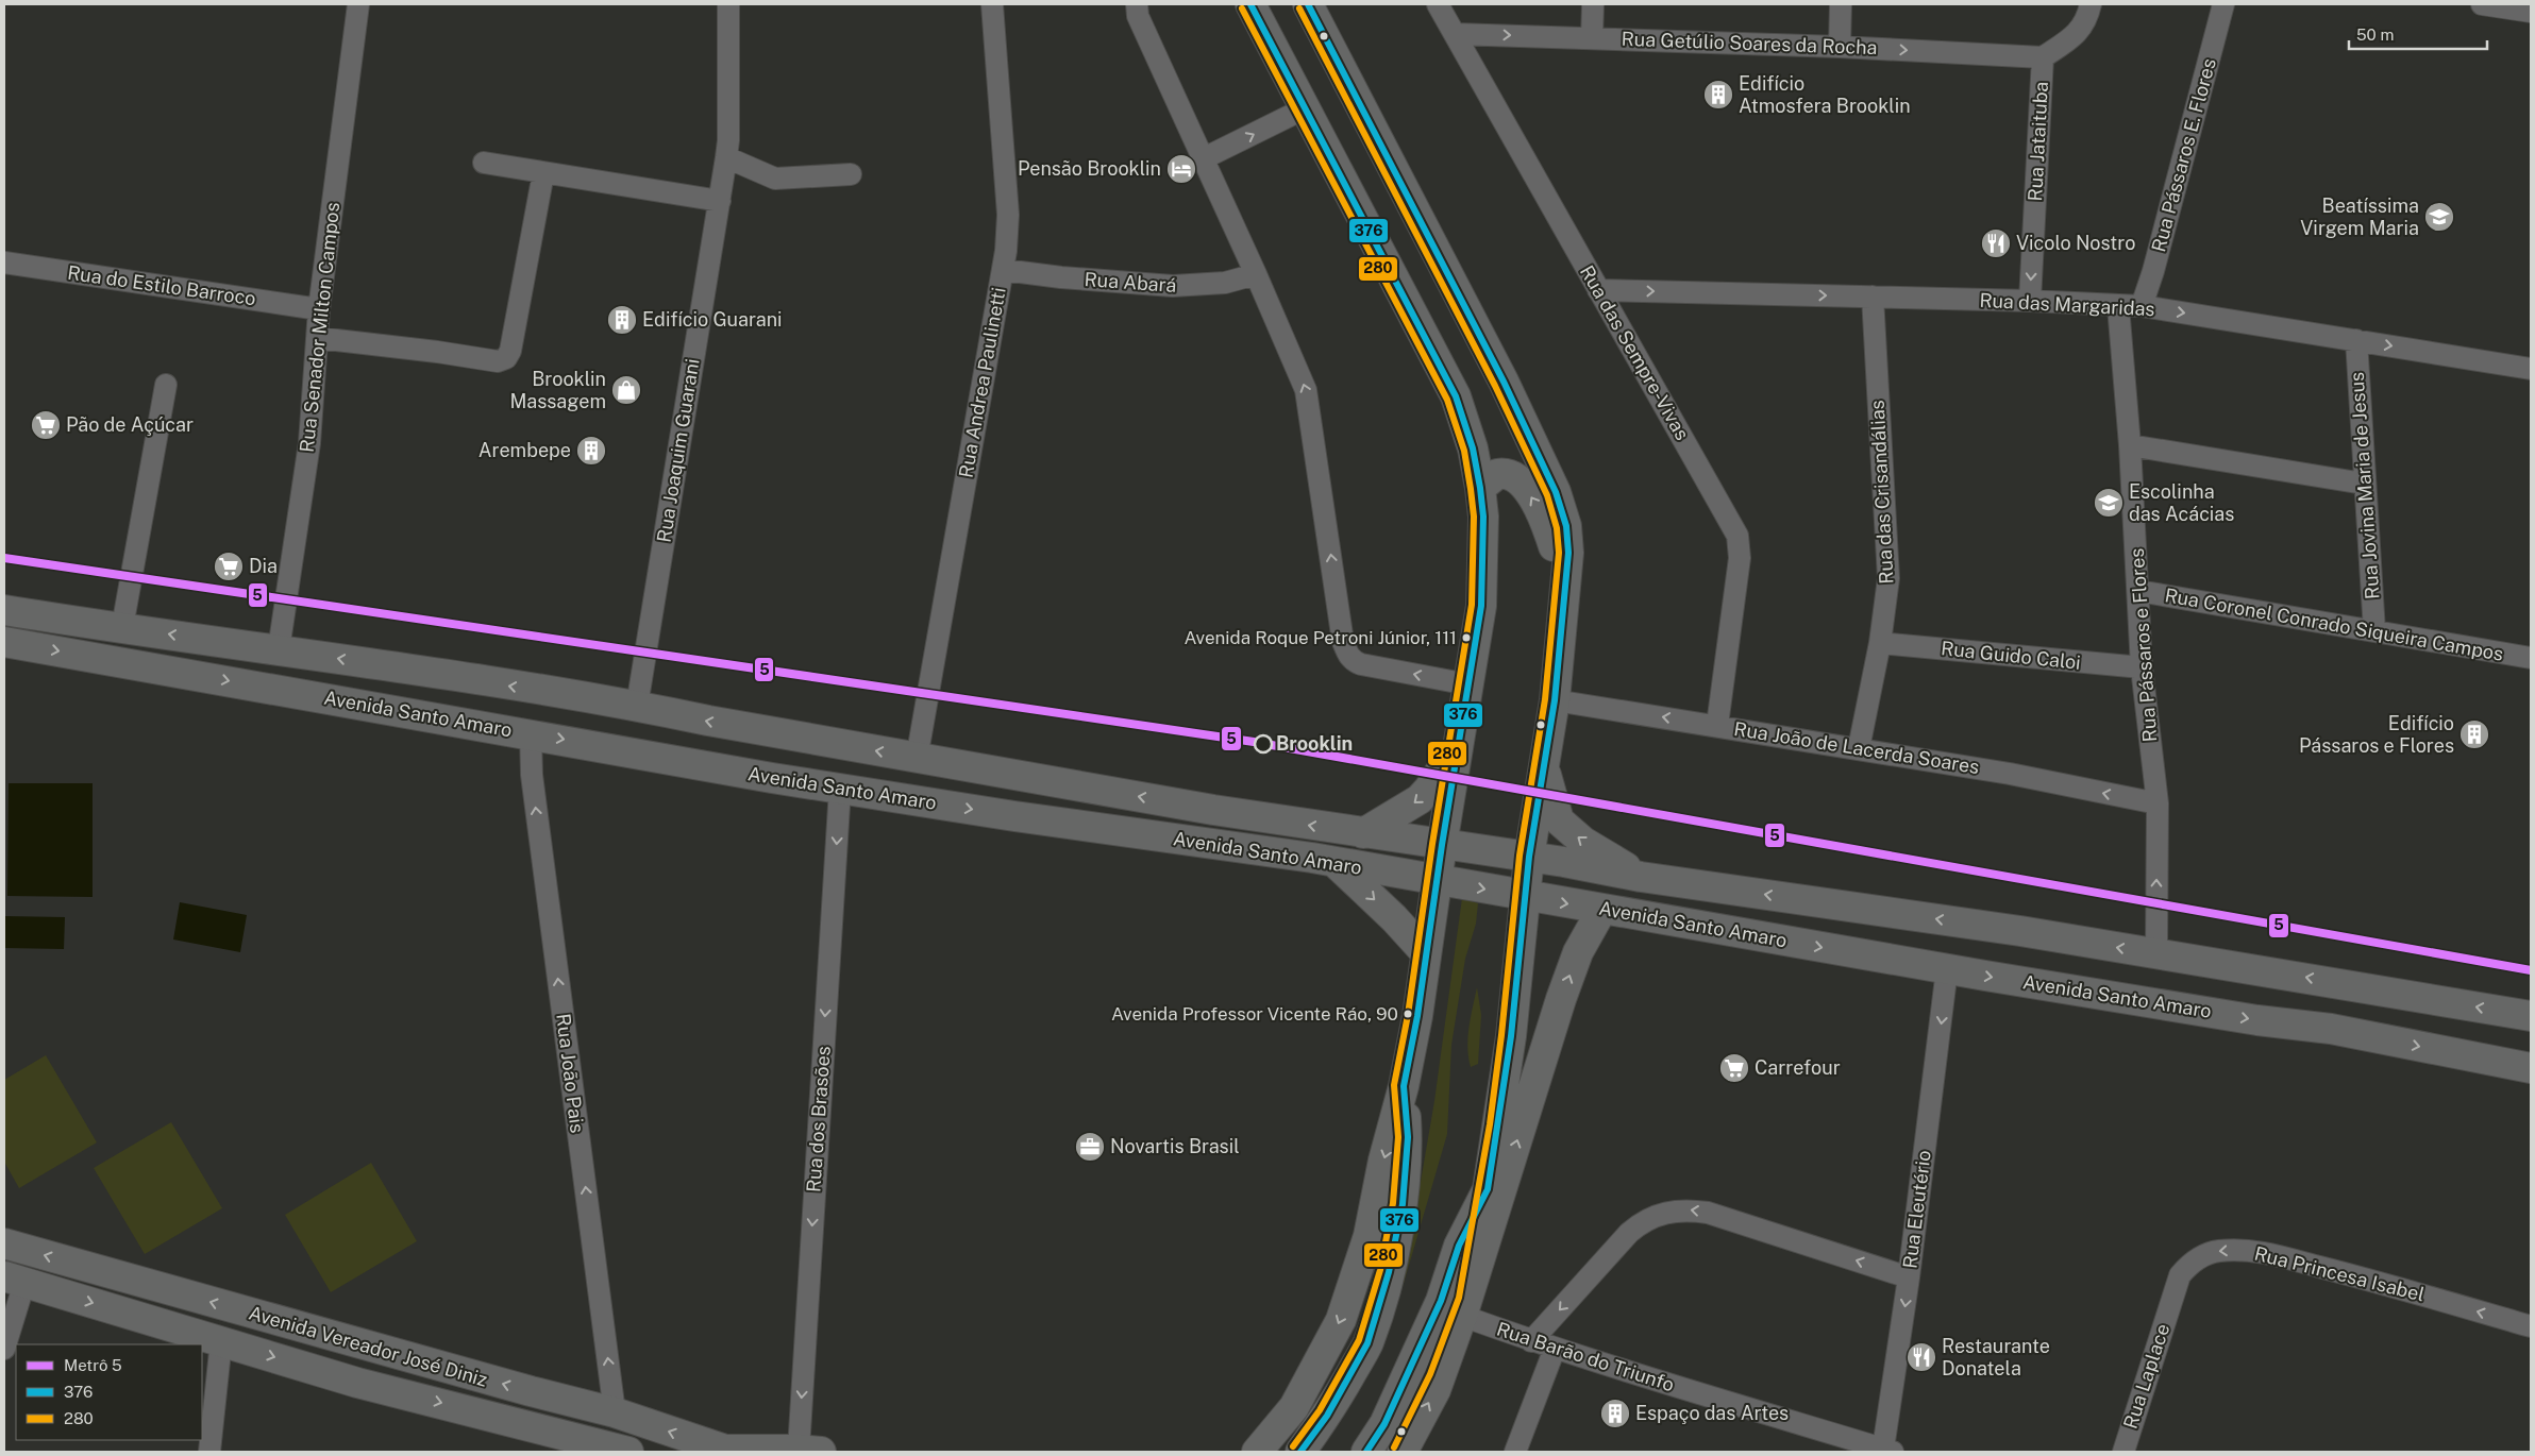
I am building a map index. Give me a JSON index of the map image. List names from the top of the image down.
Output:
{
  "streets": {
    "main road": ["Avenida Santo Amaro", "Avenida Vereador José Diniz"],
    "street": [
      "Rua Getúlio Soares da Rocha",
      "Rua Jataituba",
      "Rua Pássaros E. Flores",
      "Rua Abará",
      "Rua do Estilo Barroco",
      "Rua das Margaridas",
      "Rua Senador Milton Campos",
      "Rua das Sempre-Vivas",
      "Rua Andrea Paulinetti",
      "Rua Joaquim Guarani",
      "Rua Jovina Maria de Jesus",
      "Rua das Crisandálias",
      "Rua Coronel Conrado Siqueira Campos",
      "Rua Pássaros e Flores",
      "Rua Guido Caloi",
      "Rua João de Lacerda Soares",
      "Rua João Pais",
      "Rua dos Brasões",
      "Rua Eleutério",
      "Rua Princesa Isabel",
      "Rua Barão do Triunfo",
      "Rua Laplace"
    ]
  },
  "crossings": [
    ["Rua Getúlio Soares da Rocha", "Rua Jataituba"],
    ["Rua Getúlio Soares da Rocha", "Rua das Sempre-Vivas"],
    ["Rua Jataituba", "Rua das Margaridas"],
    ["Rua Pássaros E. Flores", "Rua das Margaridas"],
    ["Rua Abará", "Rua Andrea Paulinetti"],
    ["Rua do Estilo Barroco", "Rua Senador Milton Campos"],
    ["Rua das Margaridas", "Rua das Sempre-Vivas"],
    ["Rua das Margaridas", "Rua Jovina Maria de Jesus"],
    ["Rua das Margaridas", "Rua das Crisandálias"],
    ["Rua das Margaridas", "Rua Pássaros e Flores"],
    ["Rua Senador Milton Campos", "Avenida Santo Amaro"],
    ["Rua das Sempre-Vivas", "Rua João de Lacerda Soares"],
    ["Rua Andrea Paulinetti", "Avenida Santo Amaro"],
    ["Rua Joaquim Guarani", "Avenida Santo Amaro"],
    ["Rua Jovina Maria de Jesus", "Rua Coronel Conrado Siqueira Campos"],
    ["Rua das Crisandálias", "Rua Guido Caloi"],
    ["Rua das Crisandálias", "Rua João de Lacerda Soares"],
    ["Rua Coronel Conrado Siqueira Campos", "Rua Pássaros e Flores"],
    ["Rua Pássaros e Flores", "Rua Guido Caloi"],
    ["Rua Pássaros e Flores", "Avenida Santo Amaro"],
    ["Rua Pássaros e Flores", "Rua João de Lacerda Soares"],
    ["Avenida Santo Amaro", "Rua João Pais"],
    ["Avenida Santo Amaro", "Rua dos Brasões"],
    ["Avenida Santo Amaro", "Rua Eleutério"],
    ["Rua João Pais", "Avenida Vereador José Diniz"],
    ["Rua dos Brasões", "Avenida Vereador José Diniz"],
    ["Rua Eleutério", "Rua Barão do Triunfo"],
    ["Rua Princesa Isabel", "Rua Laplace"]
  ],
  "one_way": [
    "Rua Getúlio Soares da Rocha",
    "Rua Jataituba",
    "Rua João de Lacerda Soares",
    "Rua João Pais",
    "Rua dos Brasões",
    "Rua Eleutério",
    "Rua Princesa Isabel"
  ],
  "places": {
    "building": [
      "Edifício Atmosfera Brooklin",
      "Edifício Guarani",
      "Arembepe",
      "Edifício Pássaros e Flores",
      "Espaço das Artes"
    ],
    "hotel": ["Pensão Brooklin"],
    "school or university": ["Beatíssima Virgem Maria", "Escolinha das Acácias"],
    "restaurant": ["Vicolo Nostro", "Restaurante Donatela"],
    "shop": ["Brooklin Massagem"],
    "supermarket": ["Pão de Açúcar", "Dia", "Carrefour"],
    "other": ["Avenida Roque Petroni Júnior, 111", "Brooklin", "Avenida Professor Vicente Ráo, 90"],
    "office": ["Novartis Brasil"]
  },
  "lines": ["transit line 376", "transit line 280", "metro line 5"],
  "legend": ["Metrô 5", "376", "280"],
  "scale_bar": "50 m"
}
